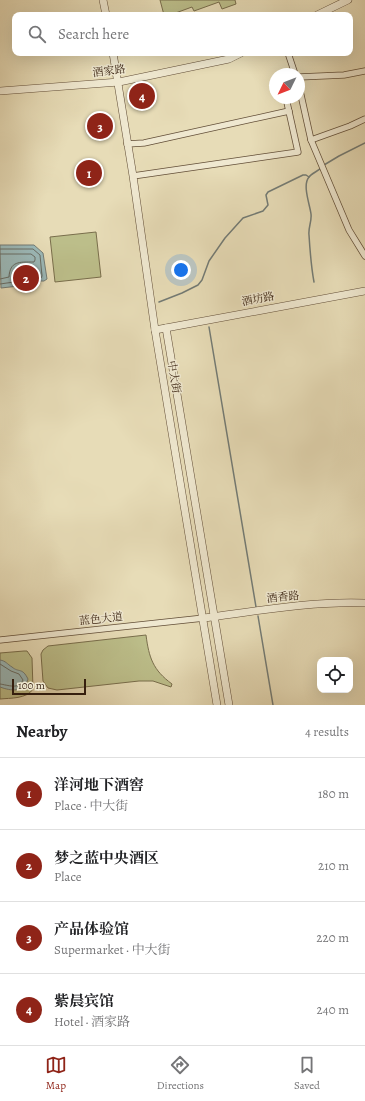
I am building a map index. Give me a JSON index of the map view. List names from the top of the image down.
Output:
{
  "streets": {
    "street": [
      "酒家路",
      "酒坊路",
      "中大街",
      "酒香路",
      "蓝色大道"
    ]
  },
  "crossings": [
    ["酒家路", "中大街"],
    ["酒坊路", "中大街"],
    ["中大街", "酒香路"],
    ["中大街", "蓝色大道"],
    ["酒香路", "蓝色大道"]
  ],
  "scale_bar": "100 m",
  "north": "bottom left",
  "page": {
    "search": "Search here",
    "pins": [
      "4",
      "3",
      "1",
      "2"
    ],
    "scale": "100 m",
    "heading": ["Nearby", "4 results"],
    "list": [
      {
        "mark": "1",
        "name": "洋河地下酒窖",
        "note": "Place · 中大街",
        "value": "180 m"
      },
      {
        "mark": "2",
        "name": "梦之蓝中央酒区",
        "note": "Place",
        "value": "210 m"
      },
      {
        "mark": "3",
        "name": "产品体验馆",
        "note": "Supermarket · 中大街",
        "value": "220 m"
      },
      {
        "mark": "4",
        "name": "紫晨宾馆",
        "note": "Hotel · 酒家路",
        "value": "240 m"
      }
    ],
    "nav": ["Map", "Directions", "Saved"]
  }
}
